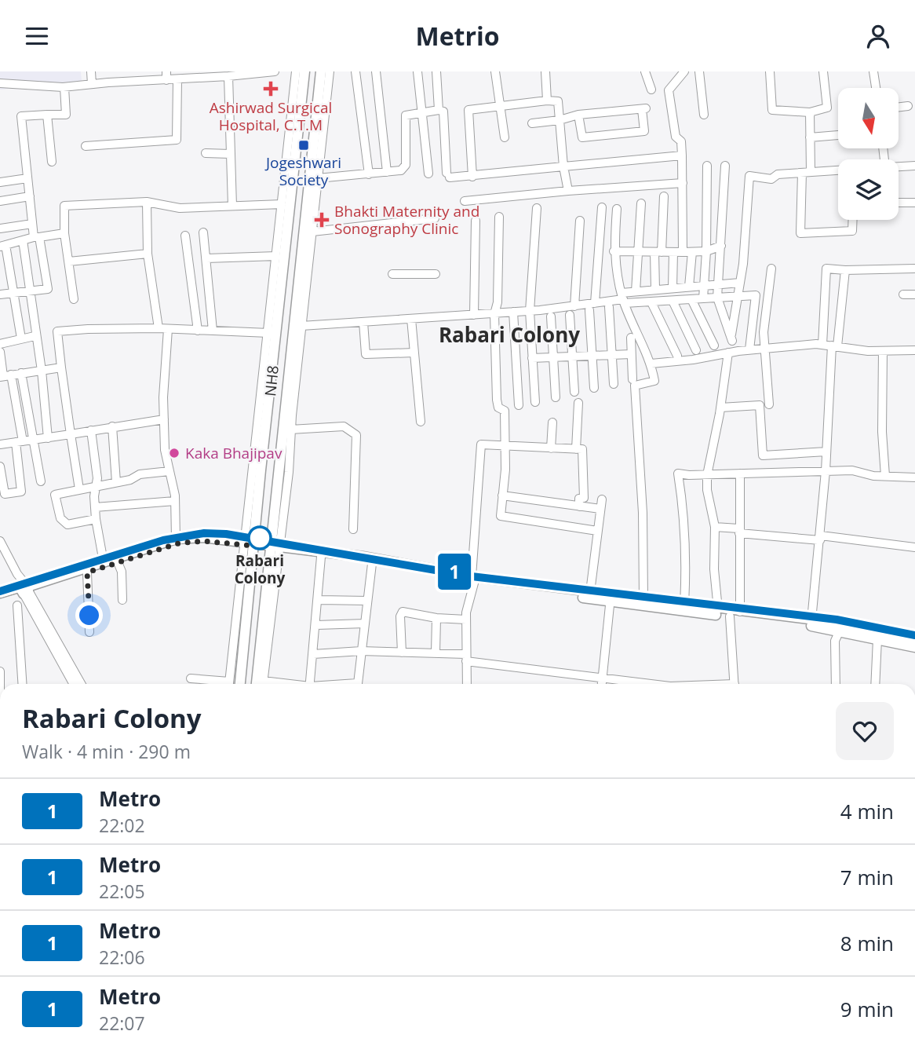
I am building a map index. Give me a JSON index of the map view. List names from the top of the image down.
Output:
{
  "streets": {
    "main road": ["NH8"]
  },
  "districts": ["Rabari Colony"],
  "places": {
    "health": ["Ashirwad Surgical Hospital, C.T.M", "Bhakti Maternity and Sonography Clinic"],
    "transit": ["Jogeshwari Society"],
    "other": ["Kaka Bhajipav", "Rabari Colony"]
  },
  "lines": ["metro line 1"],
  "north": "bottom",
  "page": {
    "header": "Metrio",
    "on_map": "1",
    "heading": ["Rabari Colony", "Walk · 4 min · 290 m"],
    "list": [
      {
        "mark": "1",
        "name": "Metro",
        "note": "22:02",
        "value": "4 min"
      },
      {
        "mark": "1",
        "name": "Metro",
        "note": "22:05",
        "value": "7 min"
      },
      {
        "mark": "1",
        "name": "Metro",
        "note": "22:06",
        "value": "8 min"
      },
      {
        "mark": "1",
        "name": "Metro",
        "note": "22:07",
        "value": "9 min"
      }
    ]
  }
}
